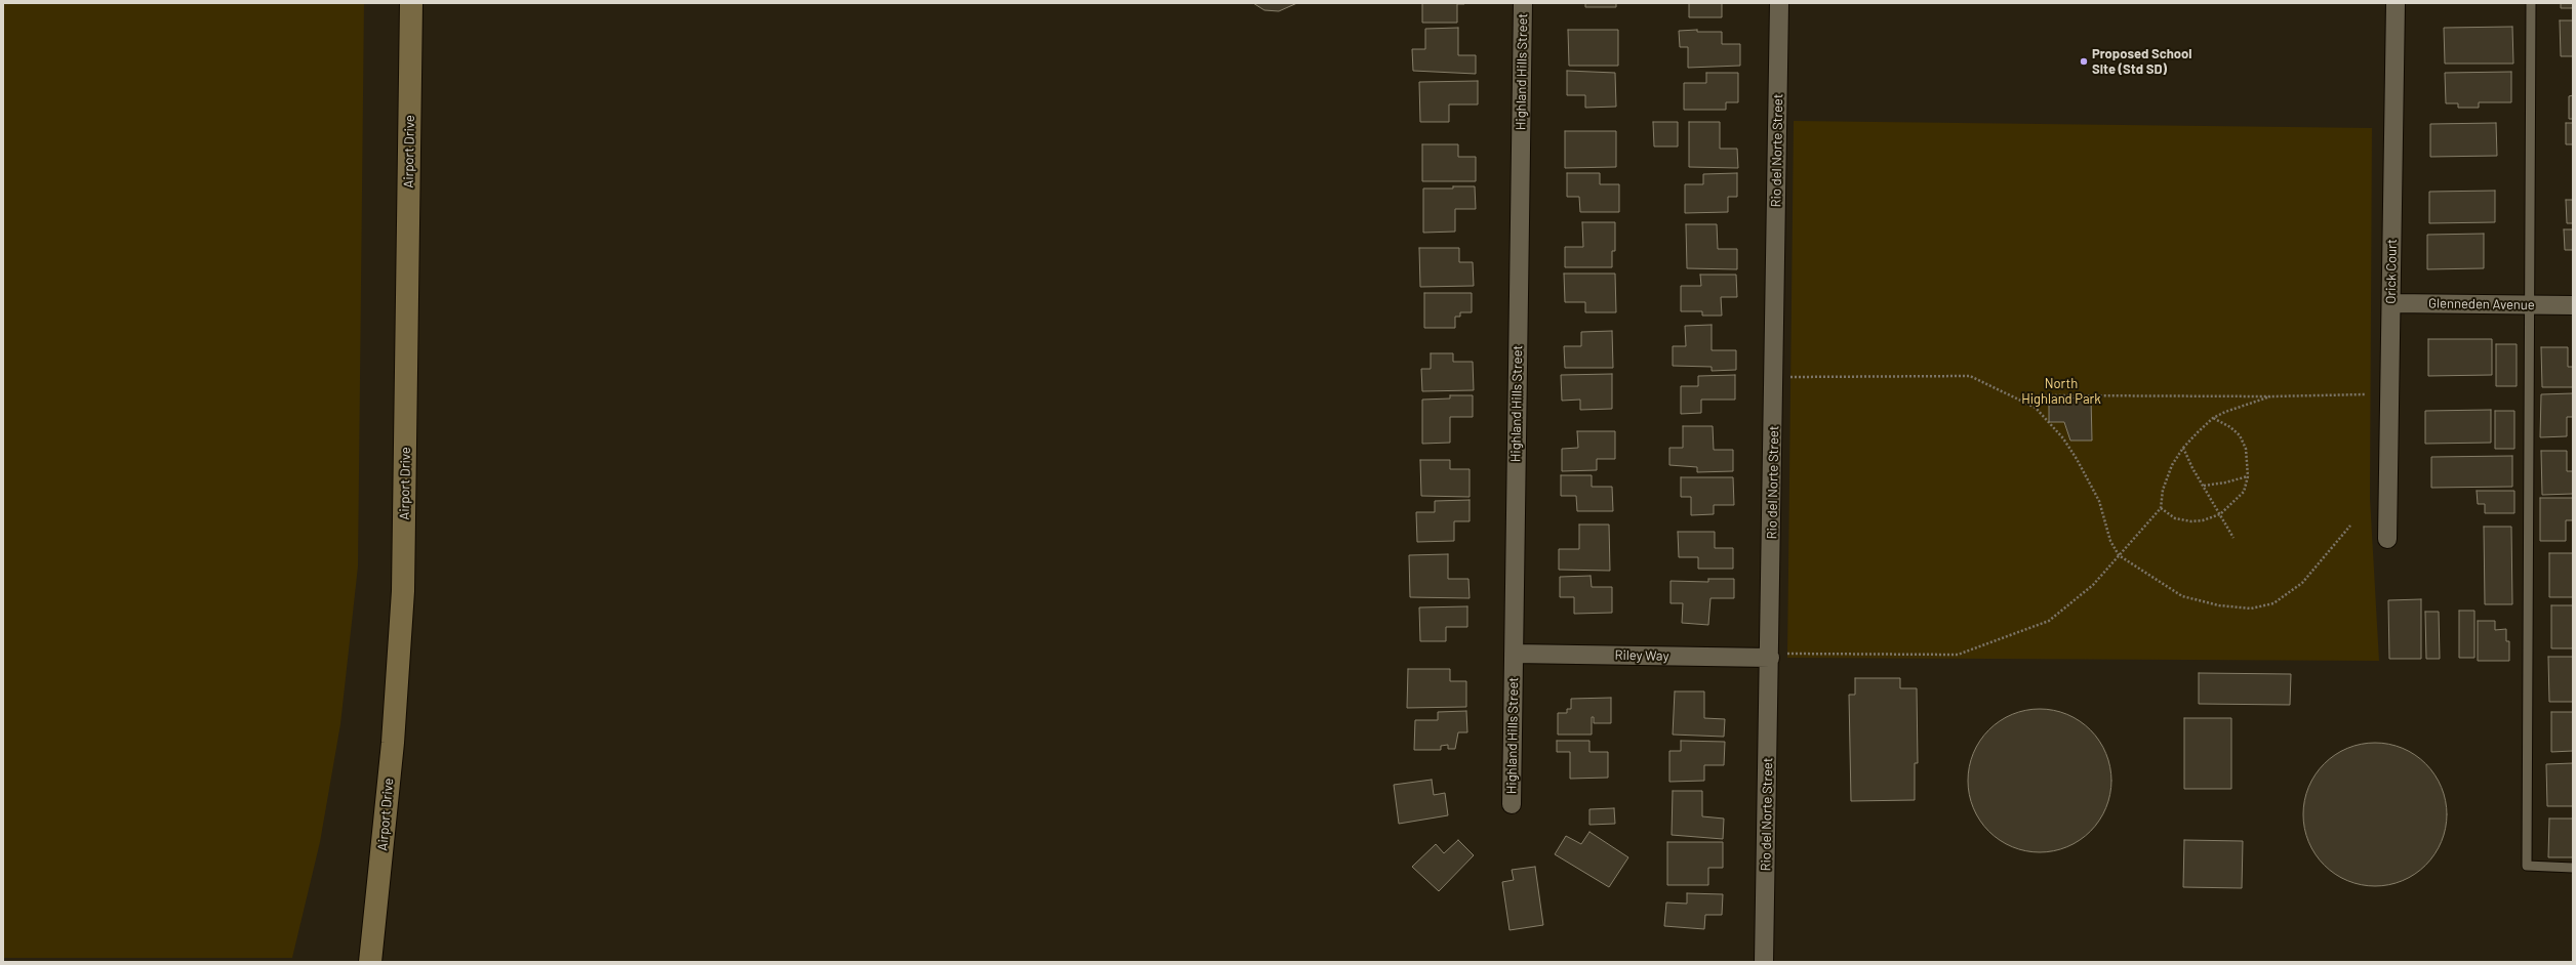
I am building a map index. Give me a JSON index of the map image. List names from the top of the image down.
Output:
{
  "streets": {
    "main road": ["Airport Drive"],
    "street": [
      "Highland Hills Street",
      "Rio del Norte Street",
      "Orick Court",
      "Glenneden Avenue",
      "Riley Way"
    ]
  },
  "crossings": [
    ["Highland Hills Street", "Riley Way"],
    ["Rio del Norte Street", "Riley Way"],
    ["Orick Court", "Glenneden Avenue"]
  ],
  "parks": ["North Highland Park"],
  "places": ["Proposed School Site (Std SD)"]
}
